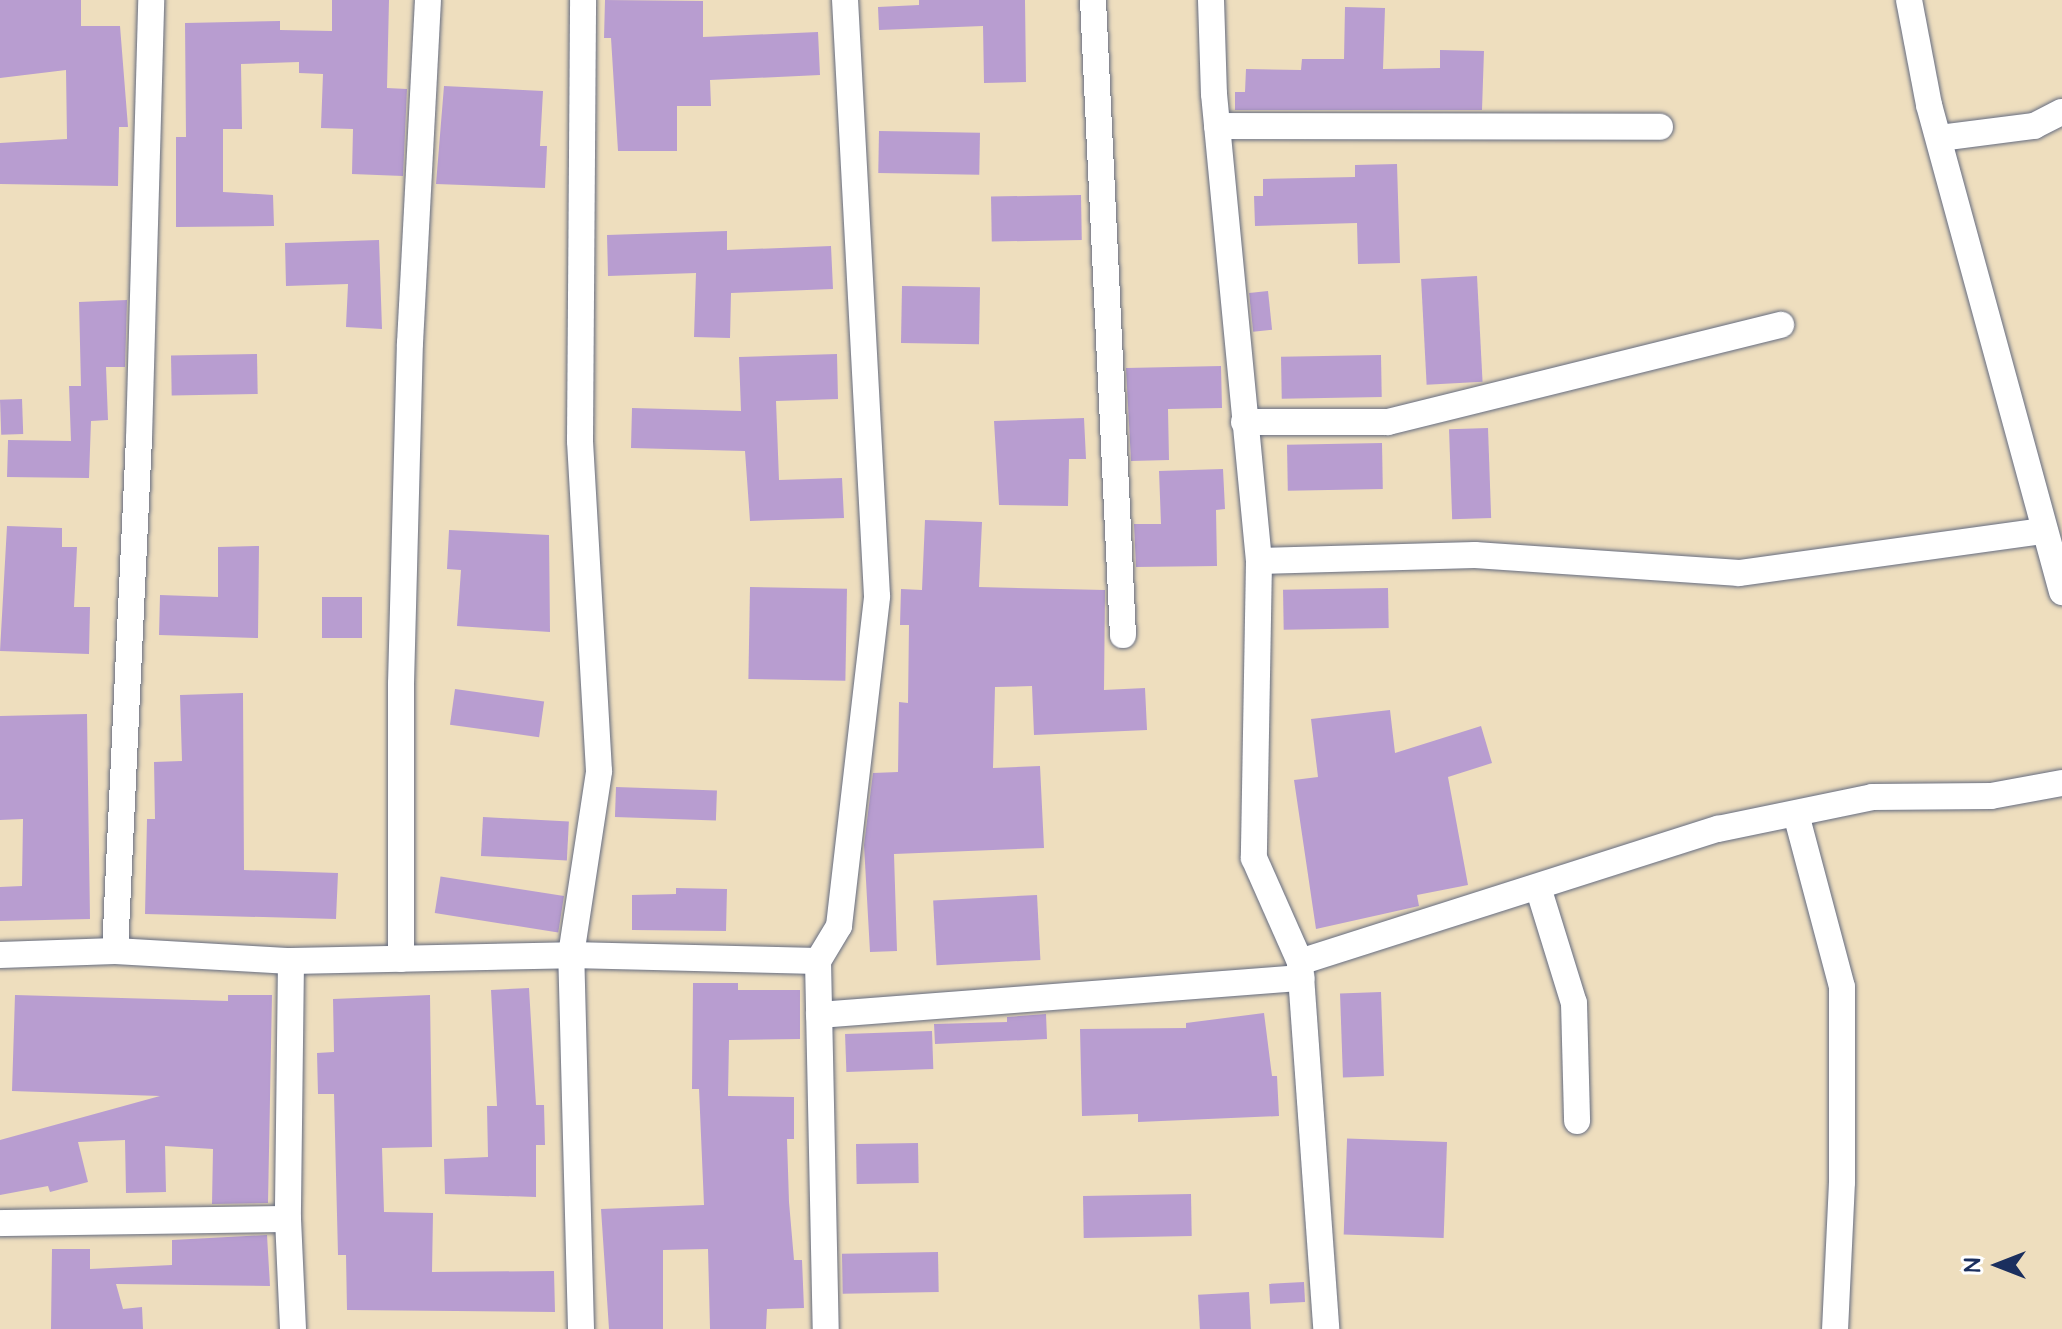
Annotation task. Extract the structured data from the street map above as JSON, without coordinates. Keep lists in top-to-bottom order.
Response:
{
  "north": "left"
}
